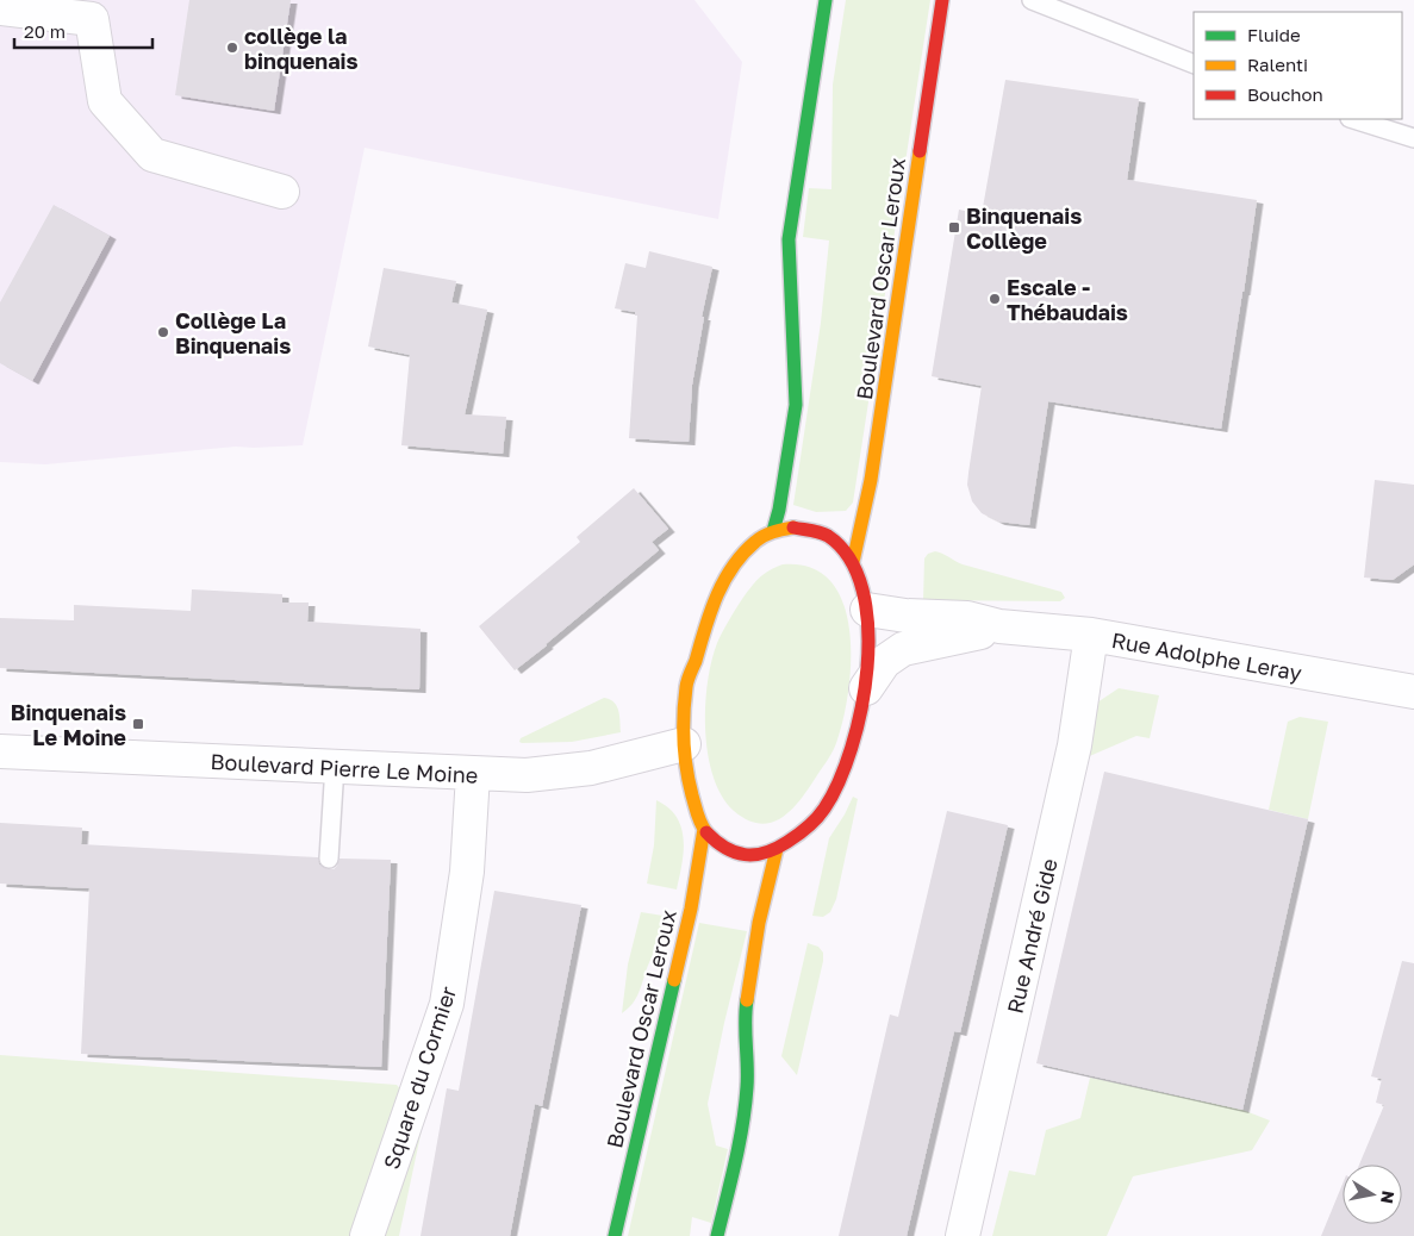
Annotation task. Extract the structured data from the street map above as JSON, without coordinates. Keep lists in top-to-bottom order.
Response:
{
  "streets": {
    "main road": ["Boulevard Oscar Leroux"],
    "street": [
      "Rue Adolphe Leray",
      "Boulevard Pierre Le Moine",
      "Rue André Gide",
      "Square du Cormier"
    ]
  },
  "crossings": [
    ["Rue Adolphe Leray", "Rue André Gide"],
    ["Boulevard Pierre Le Moine", "Square du Cormier"]
  ],
  "places": {
    "other": ["collège la binquenais", "Escale - Thébaudais", "Collège La Binquenais"],
    "transit": ["Binquenais Collège", "Binquenais Le Moine"]
  },
  "legend": ["Fluide", "Ralenti", "Bouchon"],
  "scale_bar": "20 m",
  "north": "right"
}
